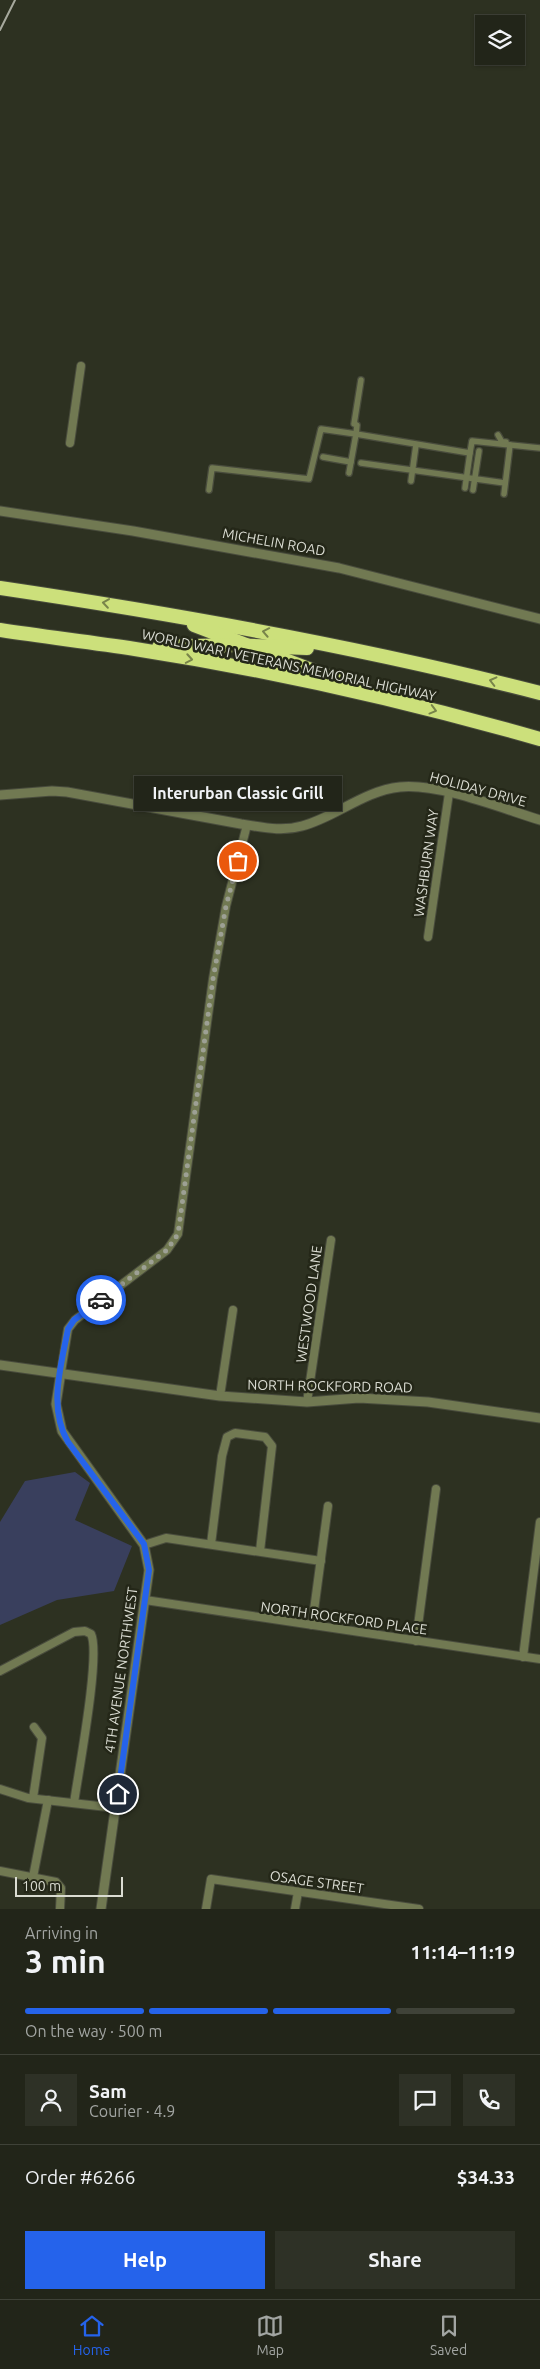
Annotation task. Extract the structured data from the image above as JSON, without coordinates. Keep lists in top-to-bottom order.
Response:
{
  "streets": {
    "highway": ["WORLD WAR I VETERANS MEMORIAL HIGHWAY"],
    "street": [
      "MICHELIN ROAD",
      "HOLIDAY DRIVE",
      "WASHBURN WAY",
      "WESTWOOD LANE",
      "NORTH ROCKFORD ROAD",
      "NORTH ROCKFORD PLACE",
      "4TH AVENUE NORTHWEST",
      "OSAGE STREET"
    ]
  },
  "crossings": [
    ["HOLIDAY DRIVE", "WASHBURN WAY"],
    ["WESTWOOD LANE", "NORTH ROCKFORD ROAD"],
    ["NORTH ROCKFORD ROAD", "4TH AVENUE NORTHWEST"],
    ["NORTH ROCKFORD PLACE", "4TH AVENUE NORTHWEST"]
  ],
  "places": ["Interurban Classic Grill"],
  "scale_bar": "100 m",
  "page": {
    "bubble": "Interurban Classic Grill",
    "scale": "100 m",
    "heading": ["3 min", "Arriving in", "11:14–11:19"],
    "panel": [
      "Sam",
      "Courier · 4.9",
      "Order #6266",
      "$34.33"
    ],
    "bar": "On the way · 500 m",
    "buttons": ["Help", "Share"],
    "tabs": ["Home", "Map", "Saved"]
  }
}
